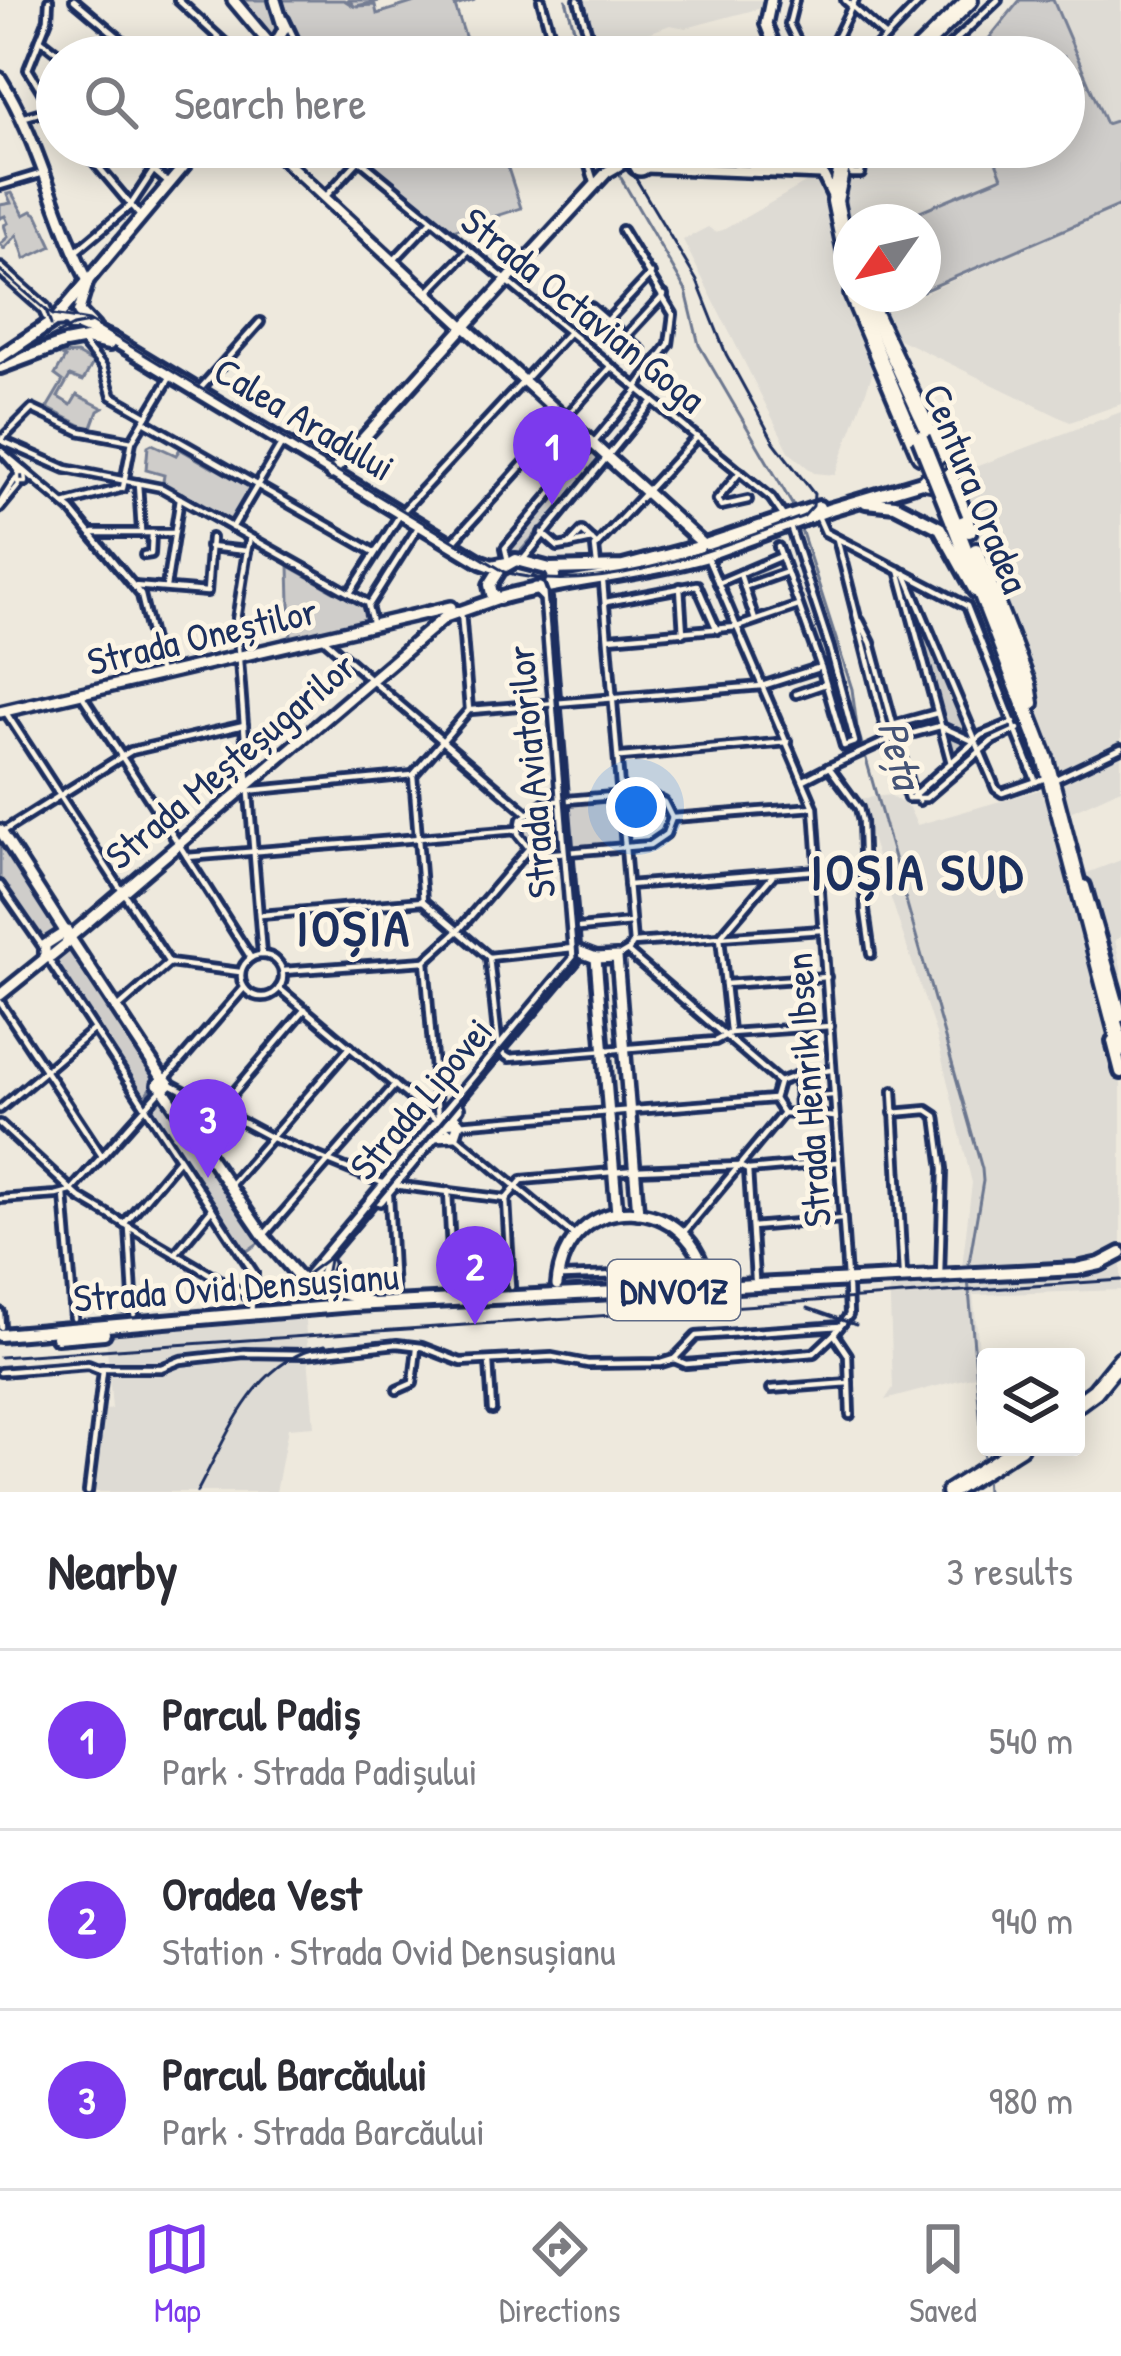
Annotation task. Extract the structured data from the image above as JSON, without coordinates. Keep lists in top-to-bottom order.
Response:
{
  "streets": {
    "highway": ["Calea Aradului", "Centura Oradea"],
    "main road": ["Strada Ovid Densușianu", "DNVO1Z"],
    "street": [
      "Strada Octavian Goga",
      "Strada Oneștilor",
      "Strada Meșteșugarilor",
      "Strada Aviatorilor",
      "Strada Henrik Ibsen",
      "Strada Lipovei"
    ]
  },
  "crossings": [
    ["Strada Octavian Goga", "Calea Aradului"],
    ["Calea Aradului", "Strada Oneștilor"],
    ["Calea Aradului", "Strada Aviatorilor"],
    ["Calea Aradului", "Strada Henrik Ibsen"],
    ["Strada Oneștilor", "Strada Meșteșugarilor"],
    ["Strada Aviatorilor", "Strada Lipovei"],
    ["Strada Henrik Ibsen", "Strada Ovid Densușianu"]
  ],
  "districts": ["IOȘIA SUD", "IOȘIA"],
  "water": ["Peța"],
  "north": "bottom left",
  "page": {
    "search": "Search here",
    "pins": ["1", "3", "2"],
    "heading": ["Nearby", "3 results"],
    "list": [
      {
        "mark": "1",
        "name": "Parcul Padiș",
        "note": "Park · Strada Padișului",
        "value": "540 m"
      },
      {
        "mark": "2",
        "name": "Oradea Vest",
        "note": "Station · Strada Ovid Densușianu",
        "value": "940 m"
      },
      {
        "mark": "3",
        "name": "Parcul Barcăului",
        "note": "Park · Strada Barcăului",
        "value": "980 m"
      }
    ],
    "nav": ["Map", "Directions", "Saved"]
  }
}
